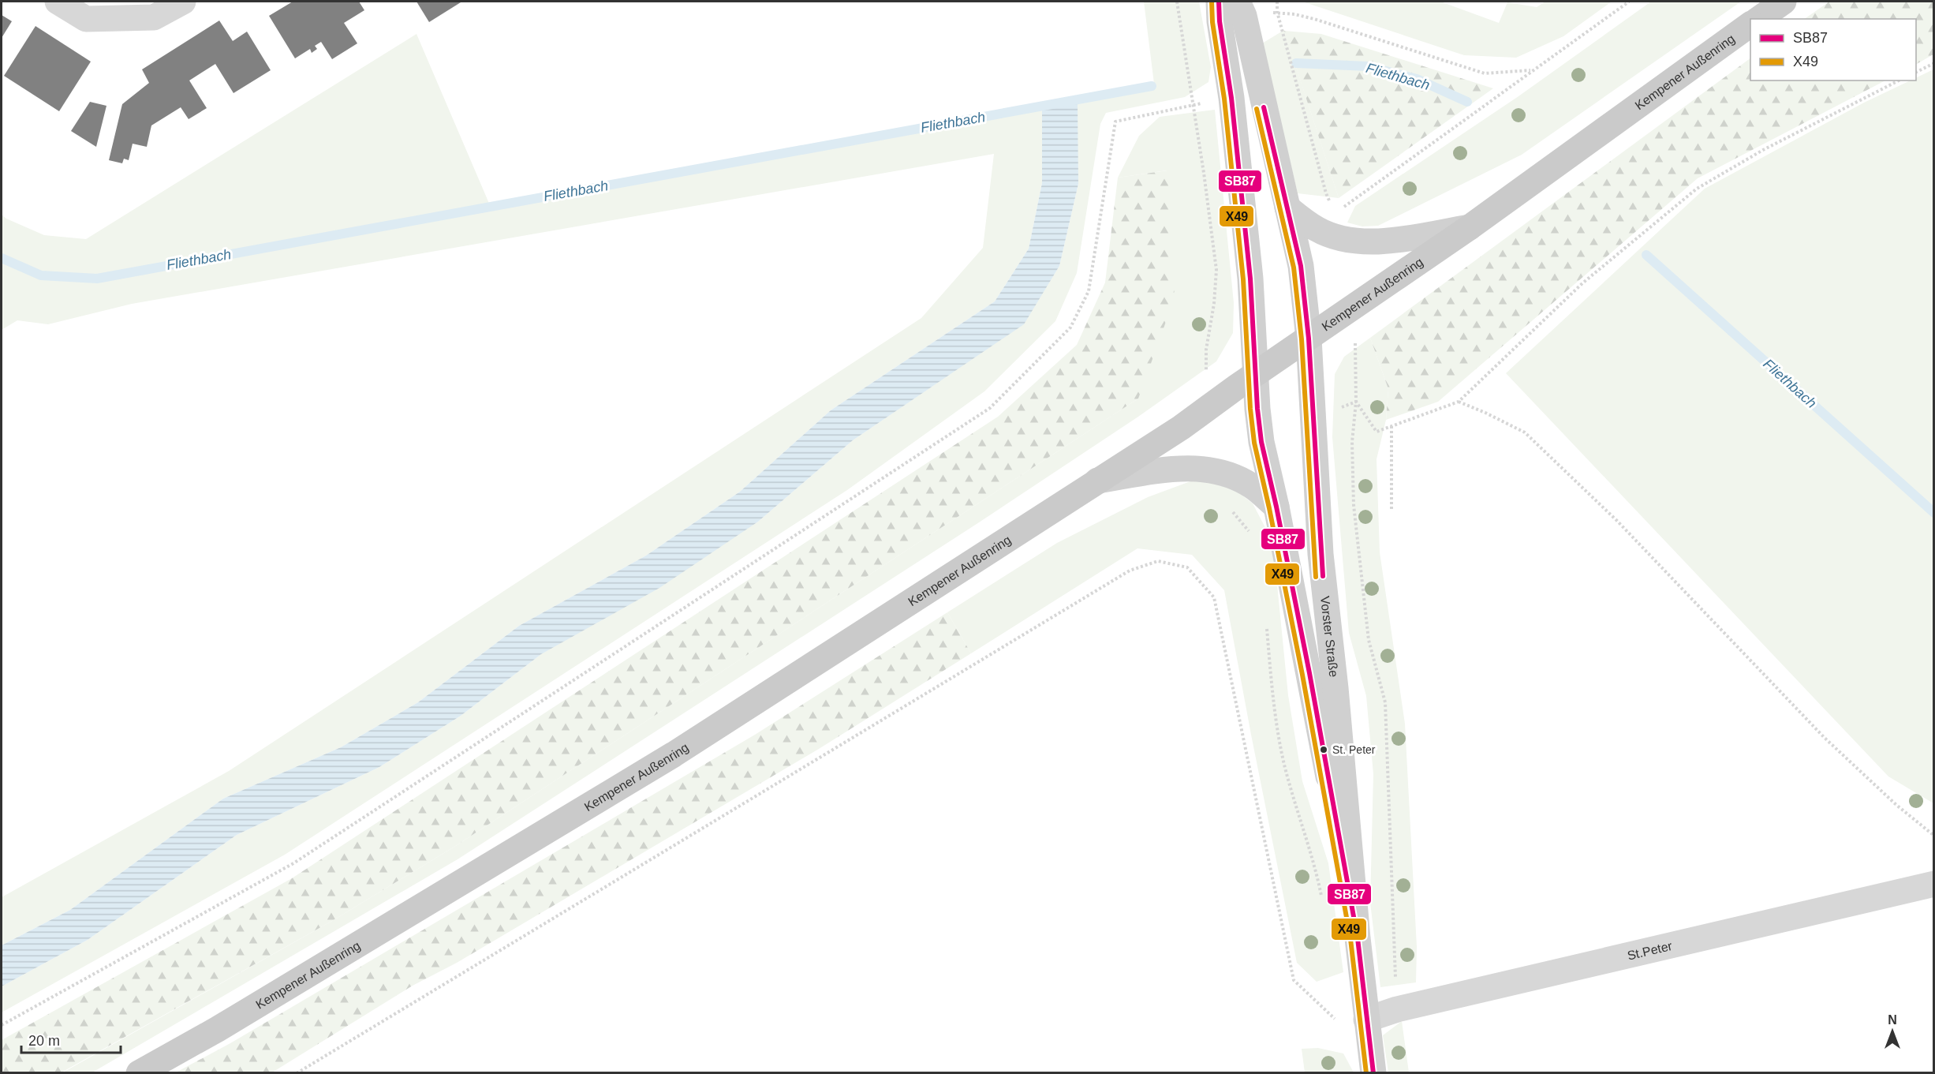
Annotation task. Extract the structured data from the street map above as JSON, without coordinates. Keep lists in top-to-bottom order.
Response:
{
  "streets": {
    "main road": ["Kempener Außenring", "Vorster Straße"],
    "street": ["St.Peter"]
  },
  "crossings": [
    ["Kempener Außenring", "Vorster Straße"],
    ["Vorster Straße", "St.Peter"]
  ],
  "water": ["Fliethbach"],
  "places": ["St. Peter"],
  "lines": ["transit line SB87", "transit line X49"],
  "legend": ["SB87", "X49"],
  "scale_bar": "20 m",
  "north": "top"
}
